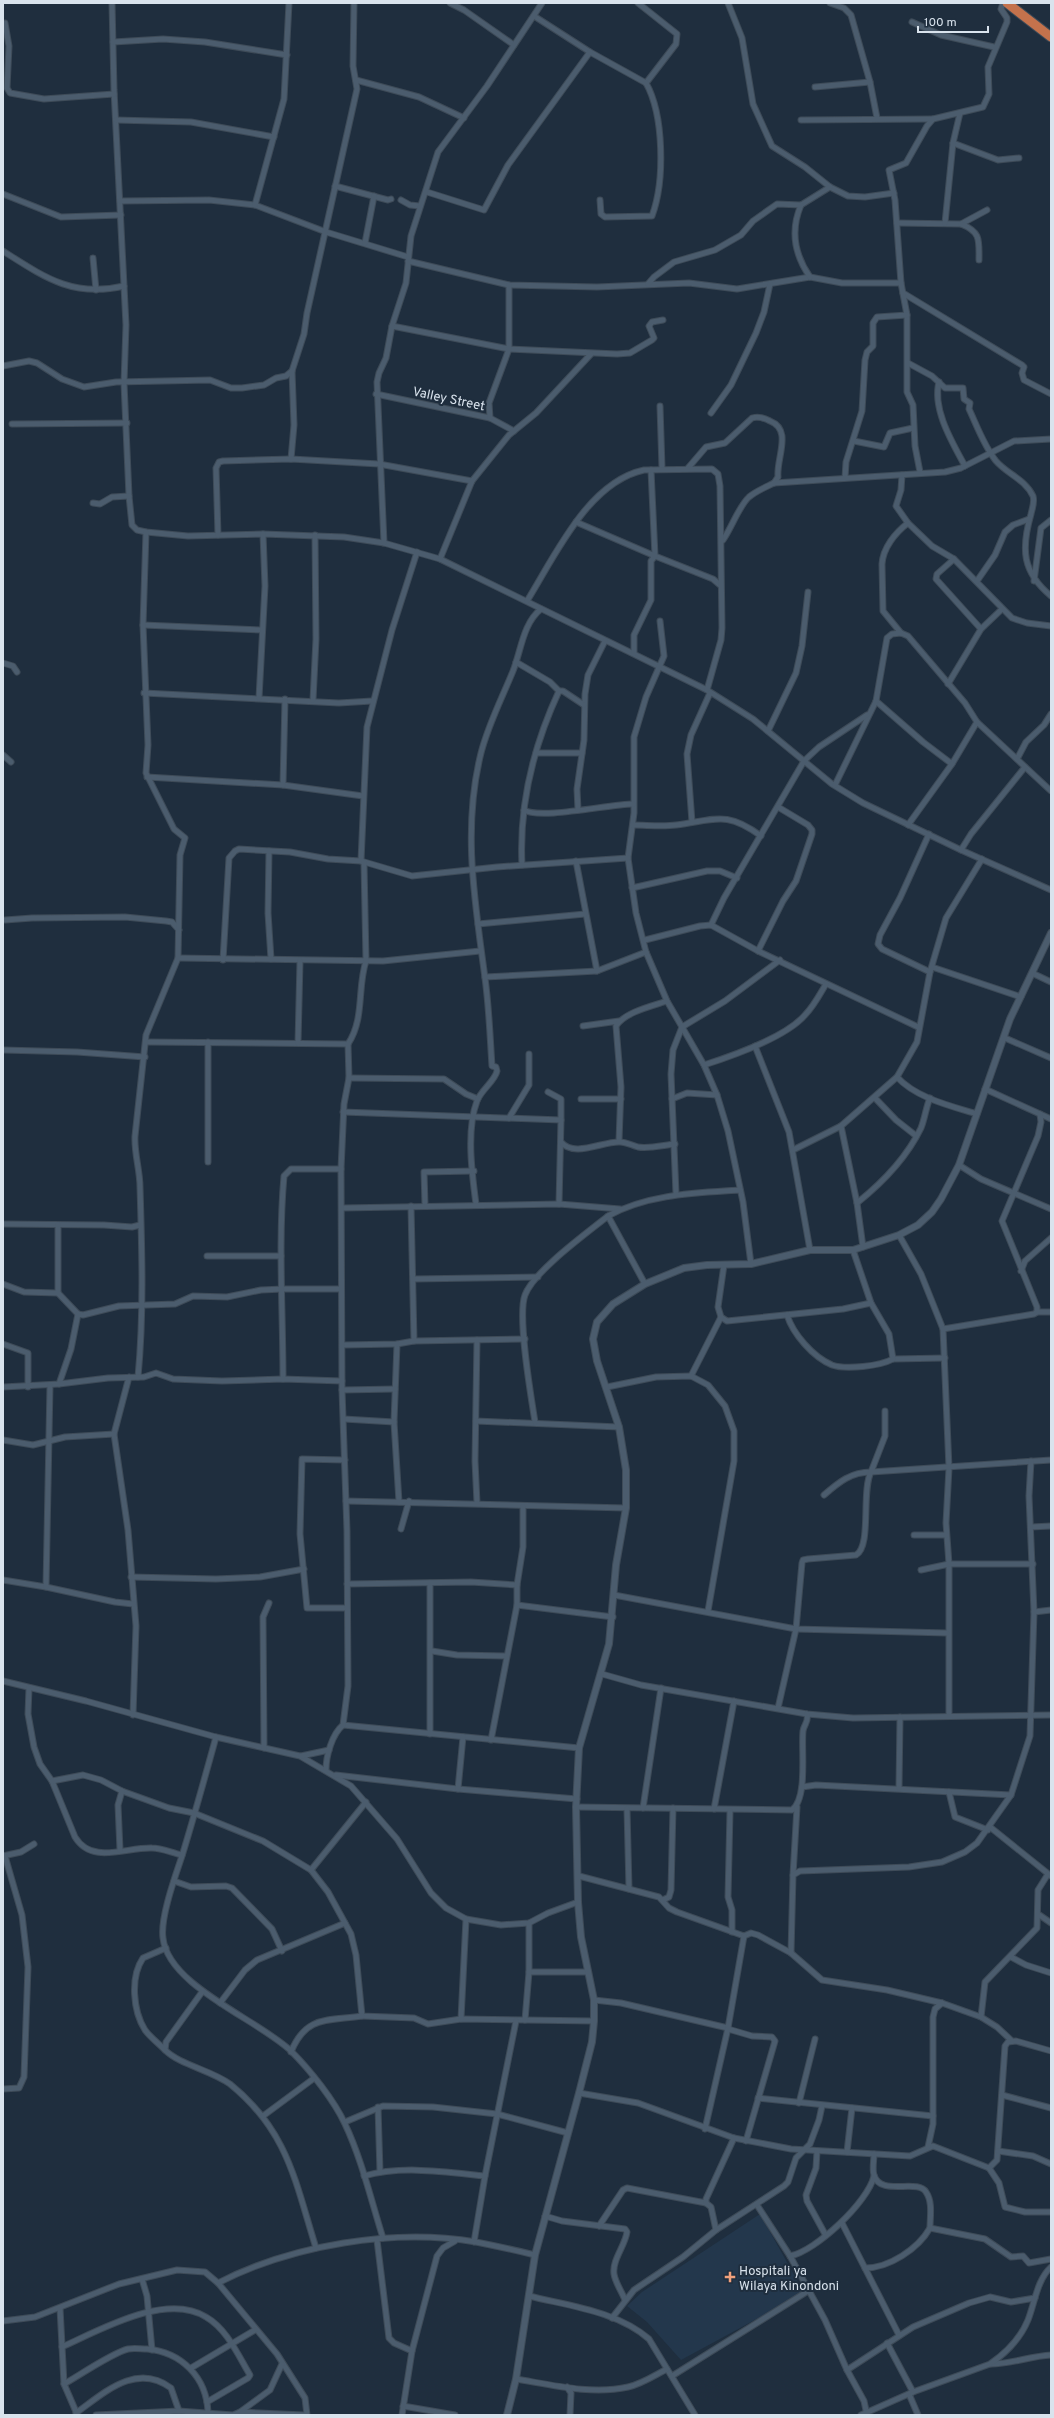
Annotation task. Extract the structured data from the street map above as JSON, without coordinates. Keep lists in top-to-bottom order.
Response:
{
  "streets": {
    "street": ["Valley Street"]
  },
  "places": {
    "health": ["Hospitali ya Wilaya Kinondoni"]
  },
  "scale_bar": "100 m"
}
